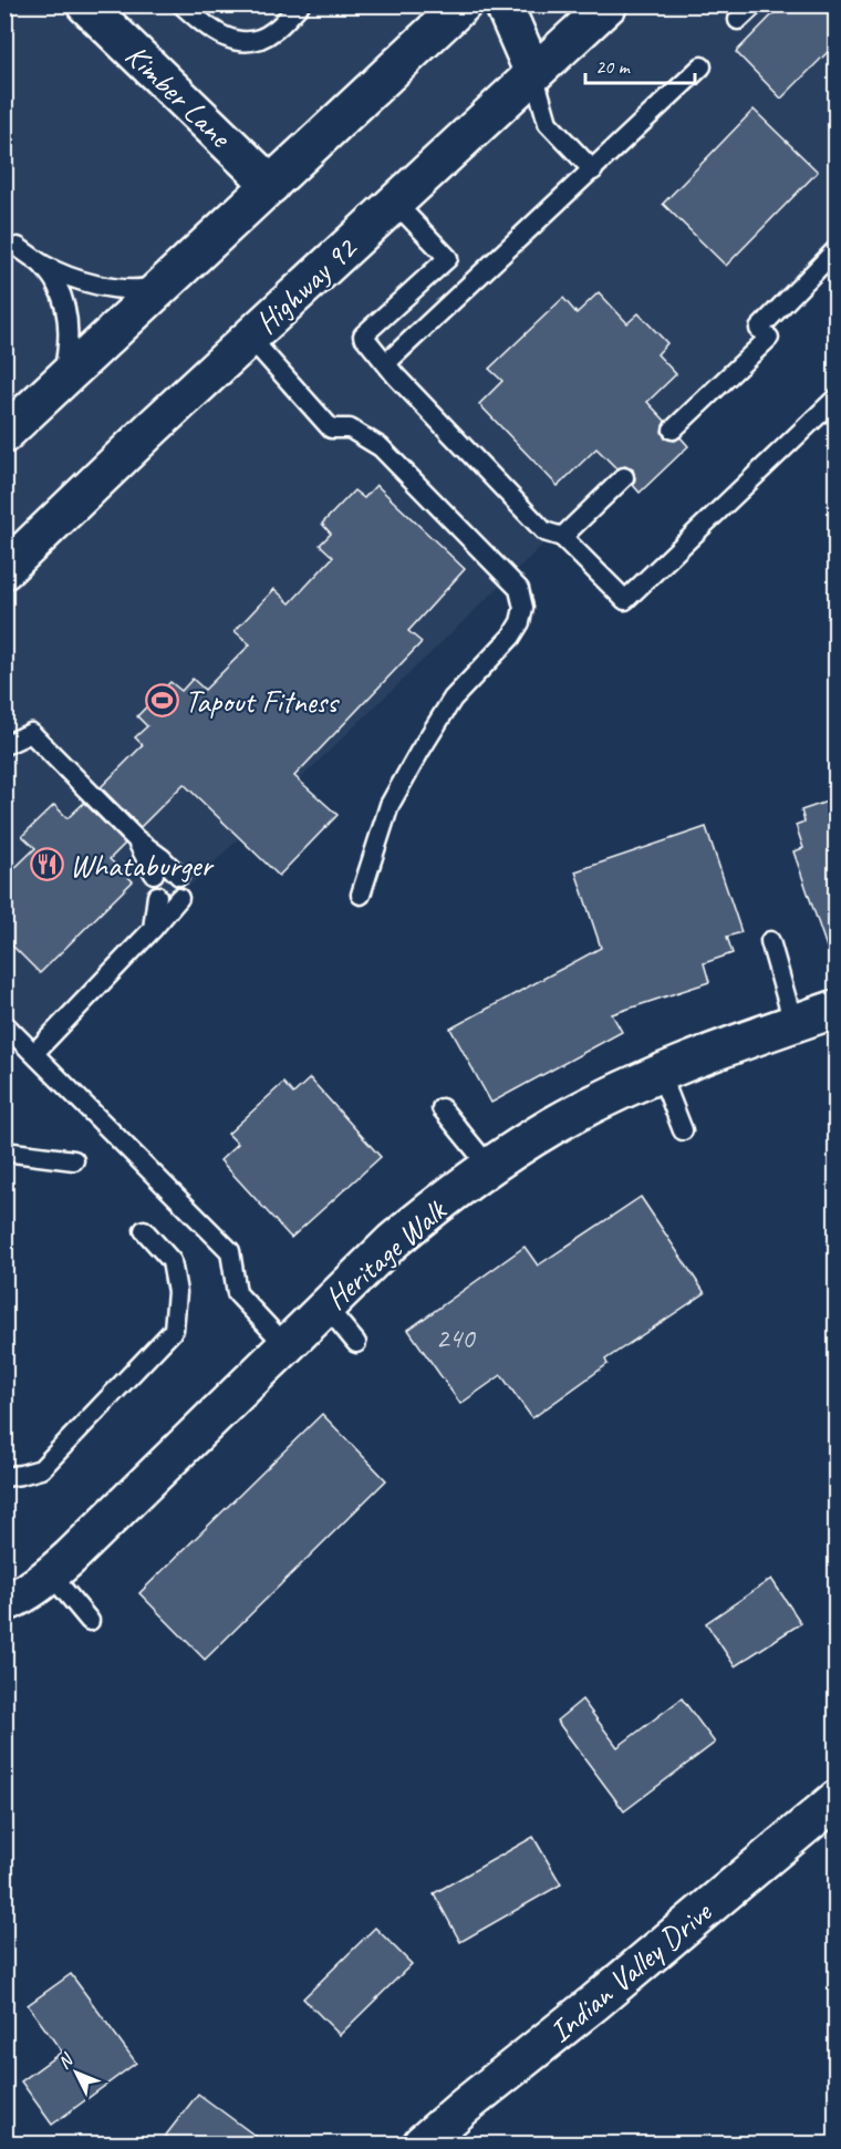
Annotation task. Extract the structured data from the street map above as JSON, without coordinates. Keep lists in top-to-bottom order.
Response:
{
  "streets": {
    "street": [
      "Kimber Lane",
      "Highway 92",
      "Heritage Walk",
      "Indian Valley Drive"
    ]
  },
  "places": {
    "sports": ["Tapout Fitness"],
    "restaurant": ["Whataburger"]
  },
  "house_numbers": ["240"],
  "scale_bar": "20 m",
  "north": "top left"
}
